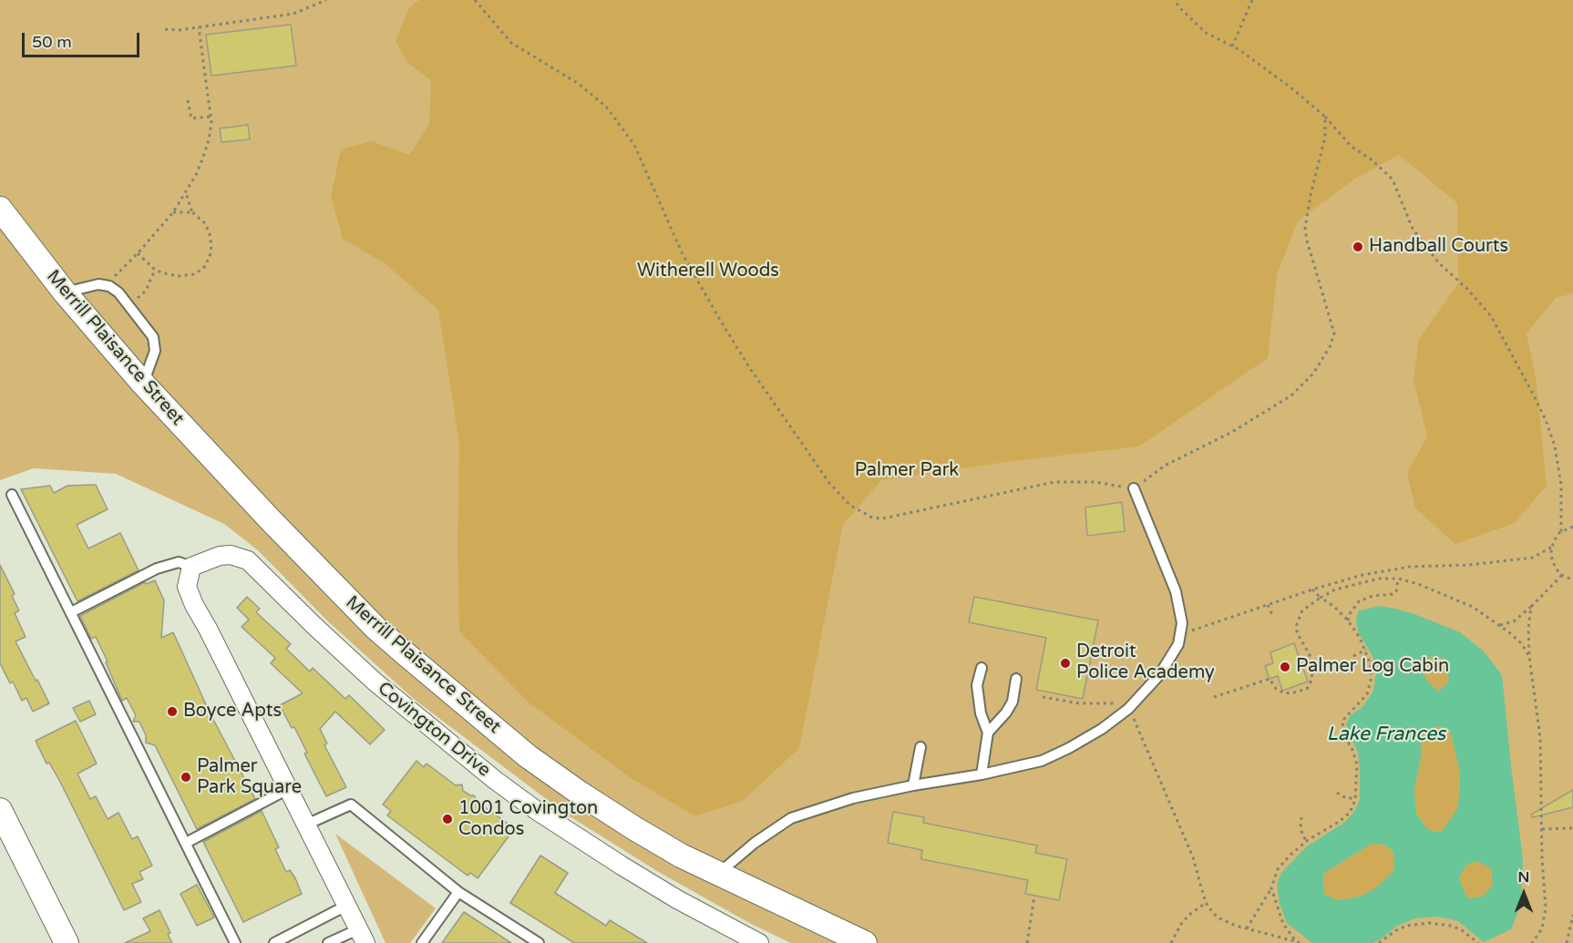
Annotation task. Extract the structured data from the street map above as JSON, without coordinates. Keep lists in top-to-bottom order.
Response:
{
  "streets": {
    "street": ["Merrill Plaisance Street", "Covington Drive"]
  },
  "water": ["Lake Frances"],
  "parks": ["Witherell Woods", "Palmer Park"],
  "places": [
    "Handball Courts",
    "Detroit Police Academy",
    "Palmer Log Cabin",
    "Boyce Apts",
    "Palmer Park Square",
    "1001 Covington Condos"
  ],
  "scale_bar": "50 m",
  "north": "top"
}
